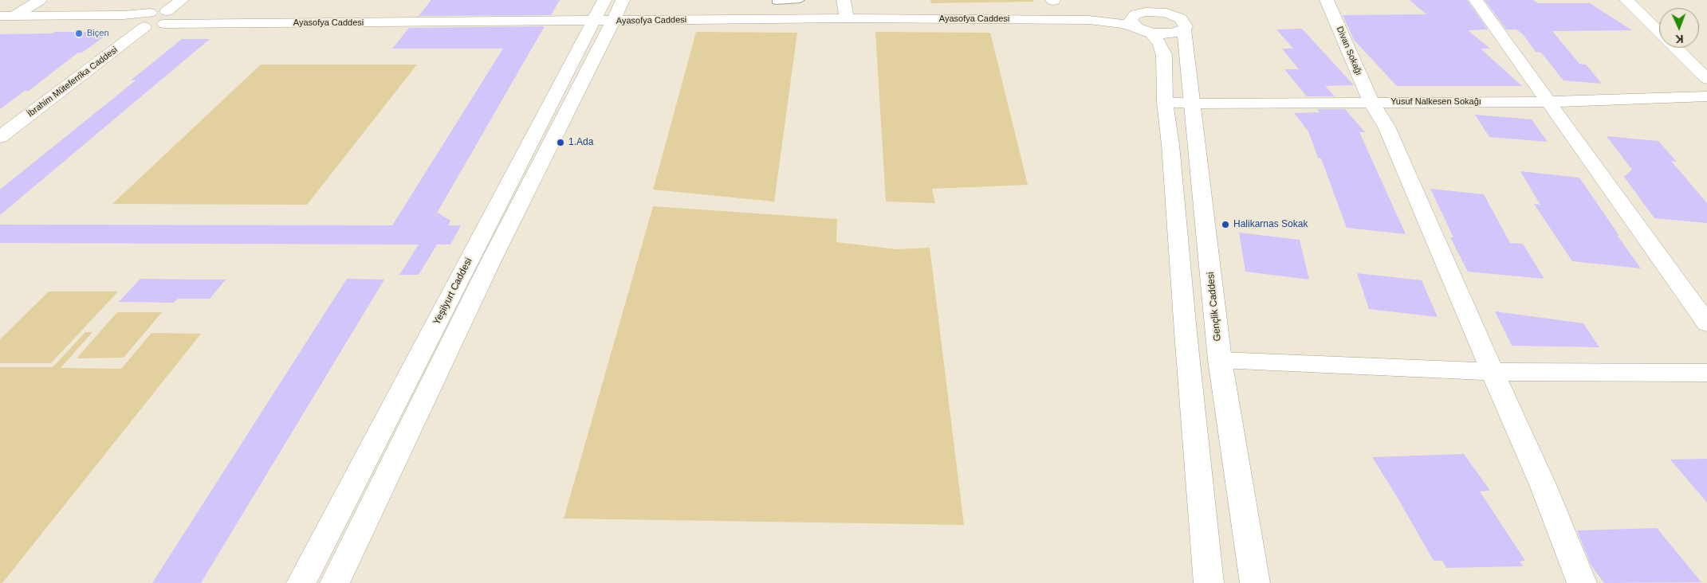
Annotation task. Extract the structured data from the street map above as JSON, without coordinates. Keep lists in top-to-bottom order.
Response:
{
  "streets": {
    "street": [
      "Ayasofya Caddesi",
      "Divan Sokağı",
      "İbrahim Müteferrika Caddesi",
      "Yusuf Nalkesen Sokağı",
      "Yeşilyurt Caddesi",
      "Gençlik Caddesi"
    ]
  },
  "crossings": [
    ["Ayasofya Caddesi", "İbrahim Müteferrika Caddesi"],
    ["Ayasofya Caddesi", "Yeşilyurt Caddesi"],
    ["Ayasofya Caddesi", "Gençlik Caddesi"],
    ["Divan Sokağı", "Yusuf Nalkesen Sokağı"],
    ["Yusuf Nalkesen Sokağı", "Gençlik Caddesi"]
  ],
  "places": ["Biçen", "1.Ada", "Halikarnas Sokak"],
  "north": "bottom"
}
